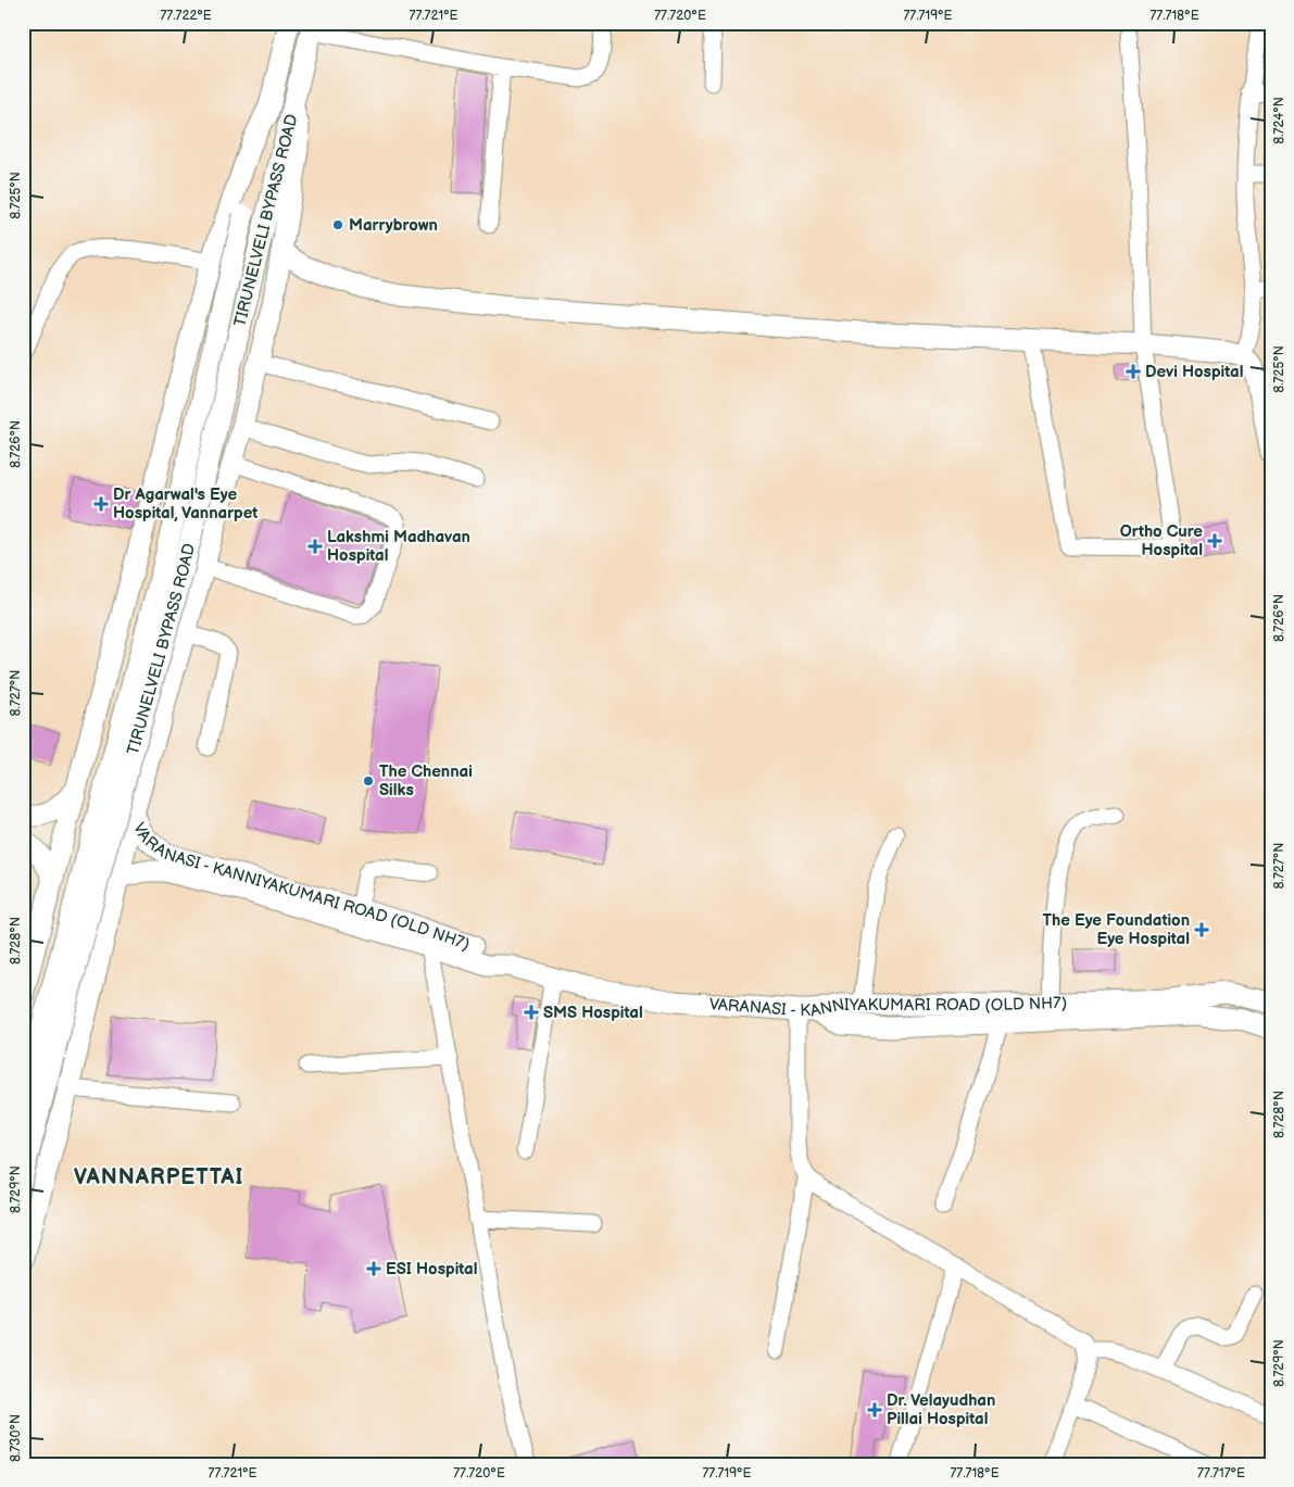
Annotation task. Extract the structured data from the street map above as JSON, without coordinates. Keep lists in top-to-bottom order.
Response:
{
  "streets": {
    "main road": ["TIRUNELVELI BYPASS ROAD", "VARANASI - KANNIYAKUMARI ROAD (OLD NH7)"]
  },
  "districts": ["VANNARPETTAI"],
  "places": {
    "other": ["Marrybrown", "The Chennai Silks"],
    "health": [
      "Devi Hospital",
      "Dr Agarwal's Eye Hospital, Vannarpet",
      "Ortho Cure Hospital",
      "Lakshmi Madhavan Hospital",
      "The Eye Foundation Eye Hospital",
      "SMS Hospital",
      "ESI Hospital",
      "Dr. Velayudhan Pillai Hospital"
    ]
  },
  "coordinates": [
    "77.722°E",
    "77.721°E",
    "77.720°E",
    "77.719°E",
    "77.718°E",
    "8.724°N",
    "8.725°N",
    "8.726°N",
    "8.727°N",
    "8.728°N",
    "8.729°N",
    "8.730°N",
    "77.717°E"
  ]
}
